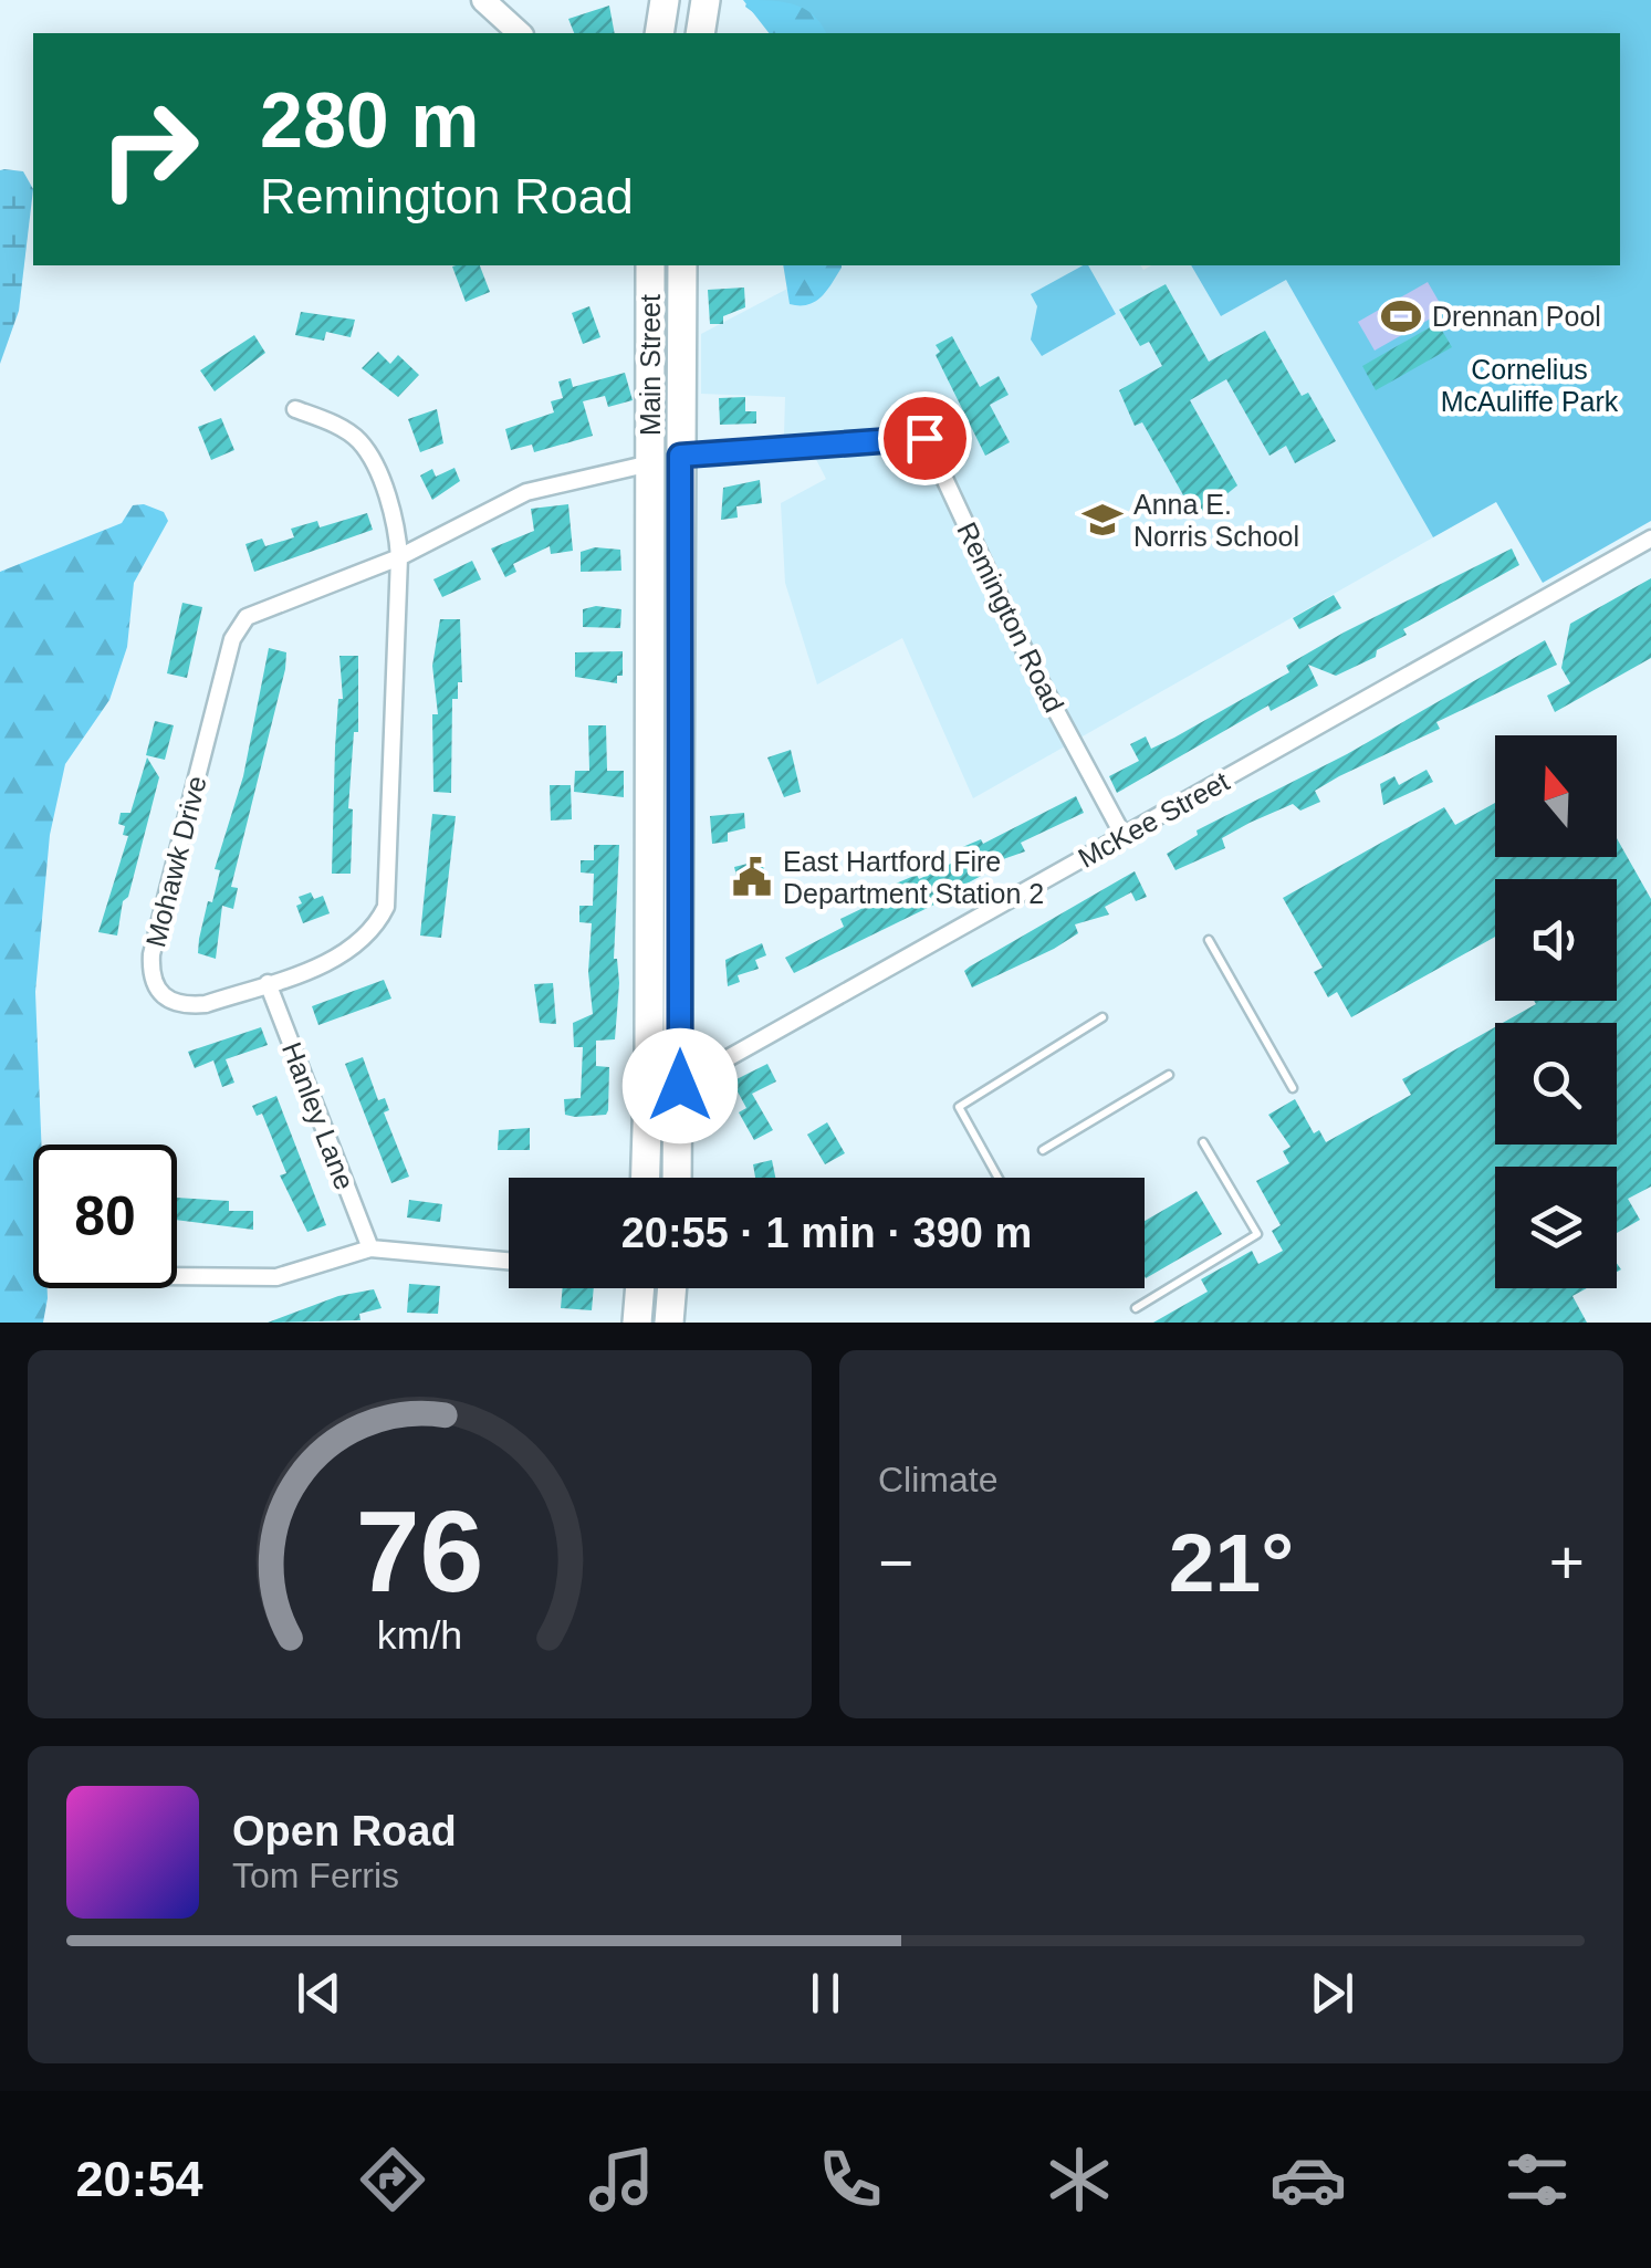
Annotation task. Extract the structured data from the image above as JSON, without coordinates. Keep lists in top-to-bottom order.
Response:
{
  "streets": {
    "highway": ["Main Street"],
    "street": [
      "Remington Road",
      "McKee Street",
      "Mohawk Drive",
      "Hanley Lane"
    ]
  },
  "crossings": [
    ["Main Street", "Remington Road"],
    ["Main Street", "McKee Street"],
    ["Main Street", "Mohawk Drive"],
    ["Remington Road", "McKee Street"],
    ["Mohawk Drive", "Hanley Lane"]
  ],
  "parks": ["Cornelius McAuliffe Park"],
  "places": {
    "sports": ["Drennan Pool"],
    "school or university": ["Anna E. Norris School"],
    "public building": ["East Hartford Fire Department Station 2"]
  },
  "north": "top",
  "page": {
    "turn": ["280 m", "Remington Road"],
    "limit": "80",
    "trip": "20:55 · 1 min · 390 m",
    "tile": "Climate",
    "heat": ["−", "21°", "+"],
    "song": ["Open Road", "Tom Ferris"],
    "tabs": "20:54",
    "gauge": ["76", "km/h"]
  }
}
